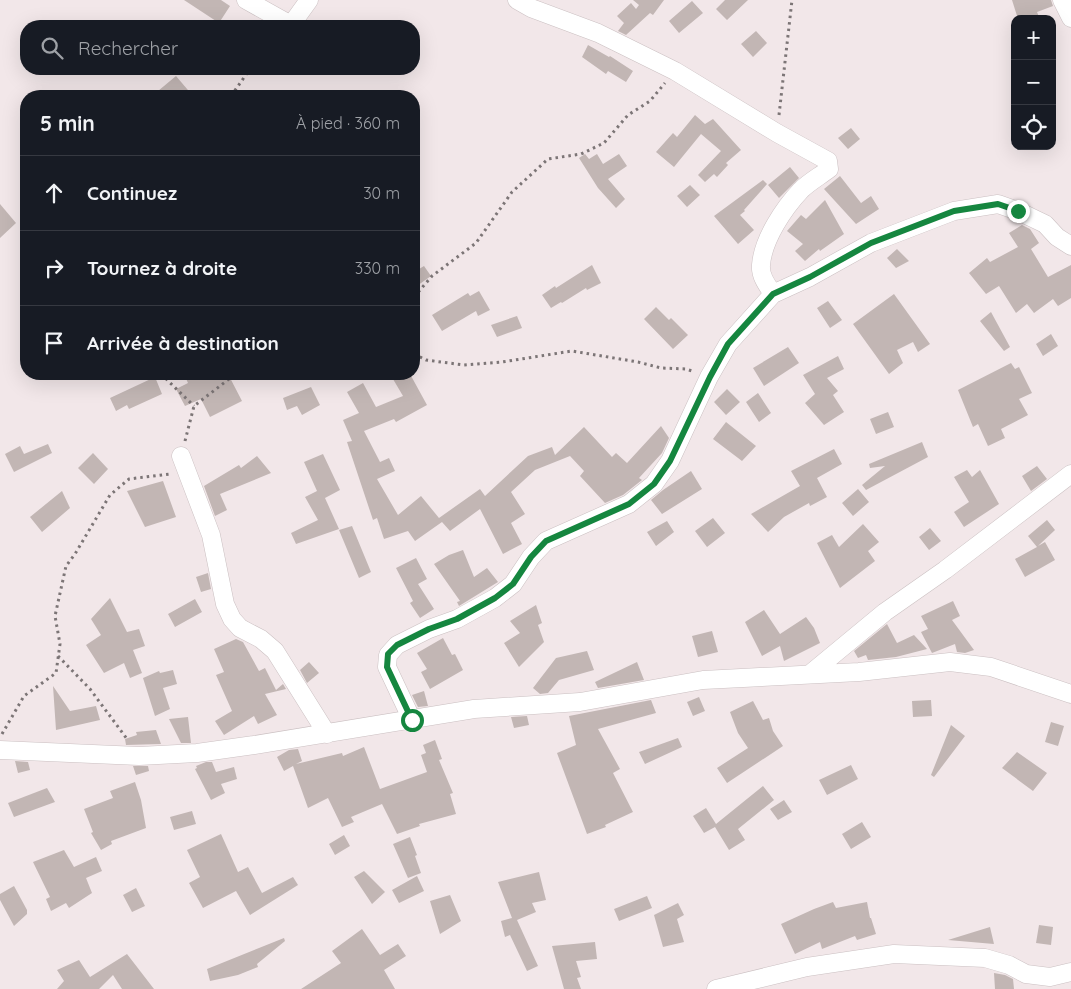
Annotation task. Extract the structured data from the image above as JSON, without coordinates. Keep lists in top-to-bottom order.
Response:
{
  "page": {
    "map_buttons": ["+", "−"],
    "search": "Rechercher",
    "heading": ["5 min", "À pied · 360 m"],
    "list": [
      ["Continuez", "30 m"],
      ["Tournez à droite", "330 m"],
      "Arrivée à destination"
    ]
  }
}
